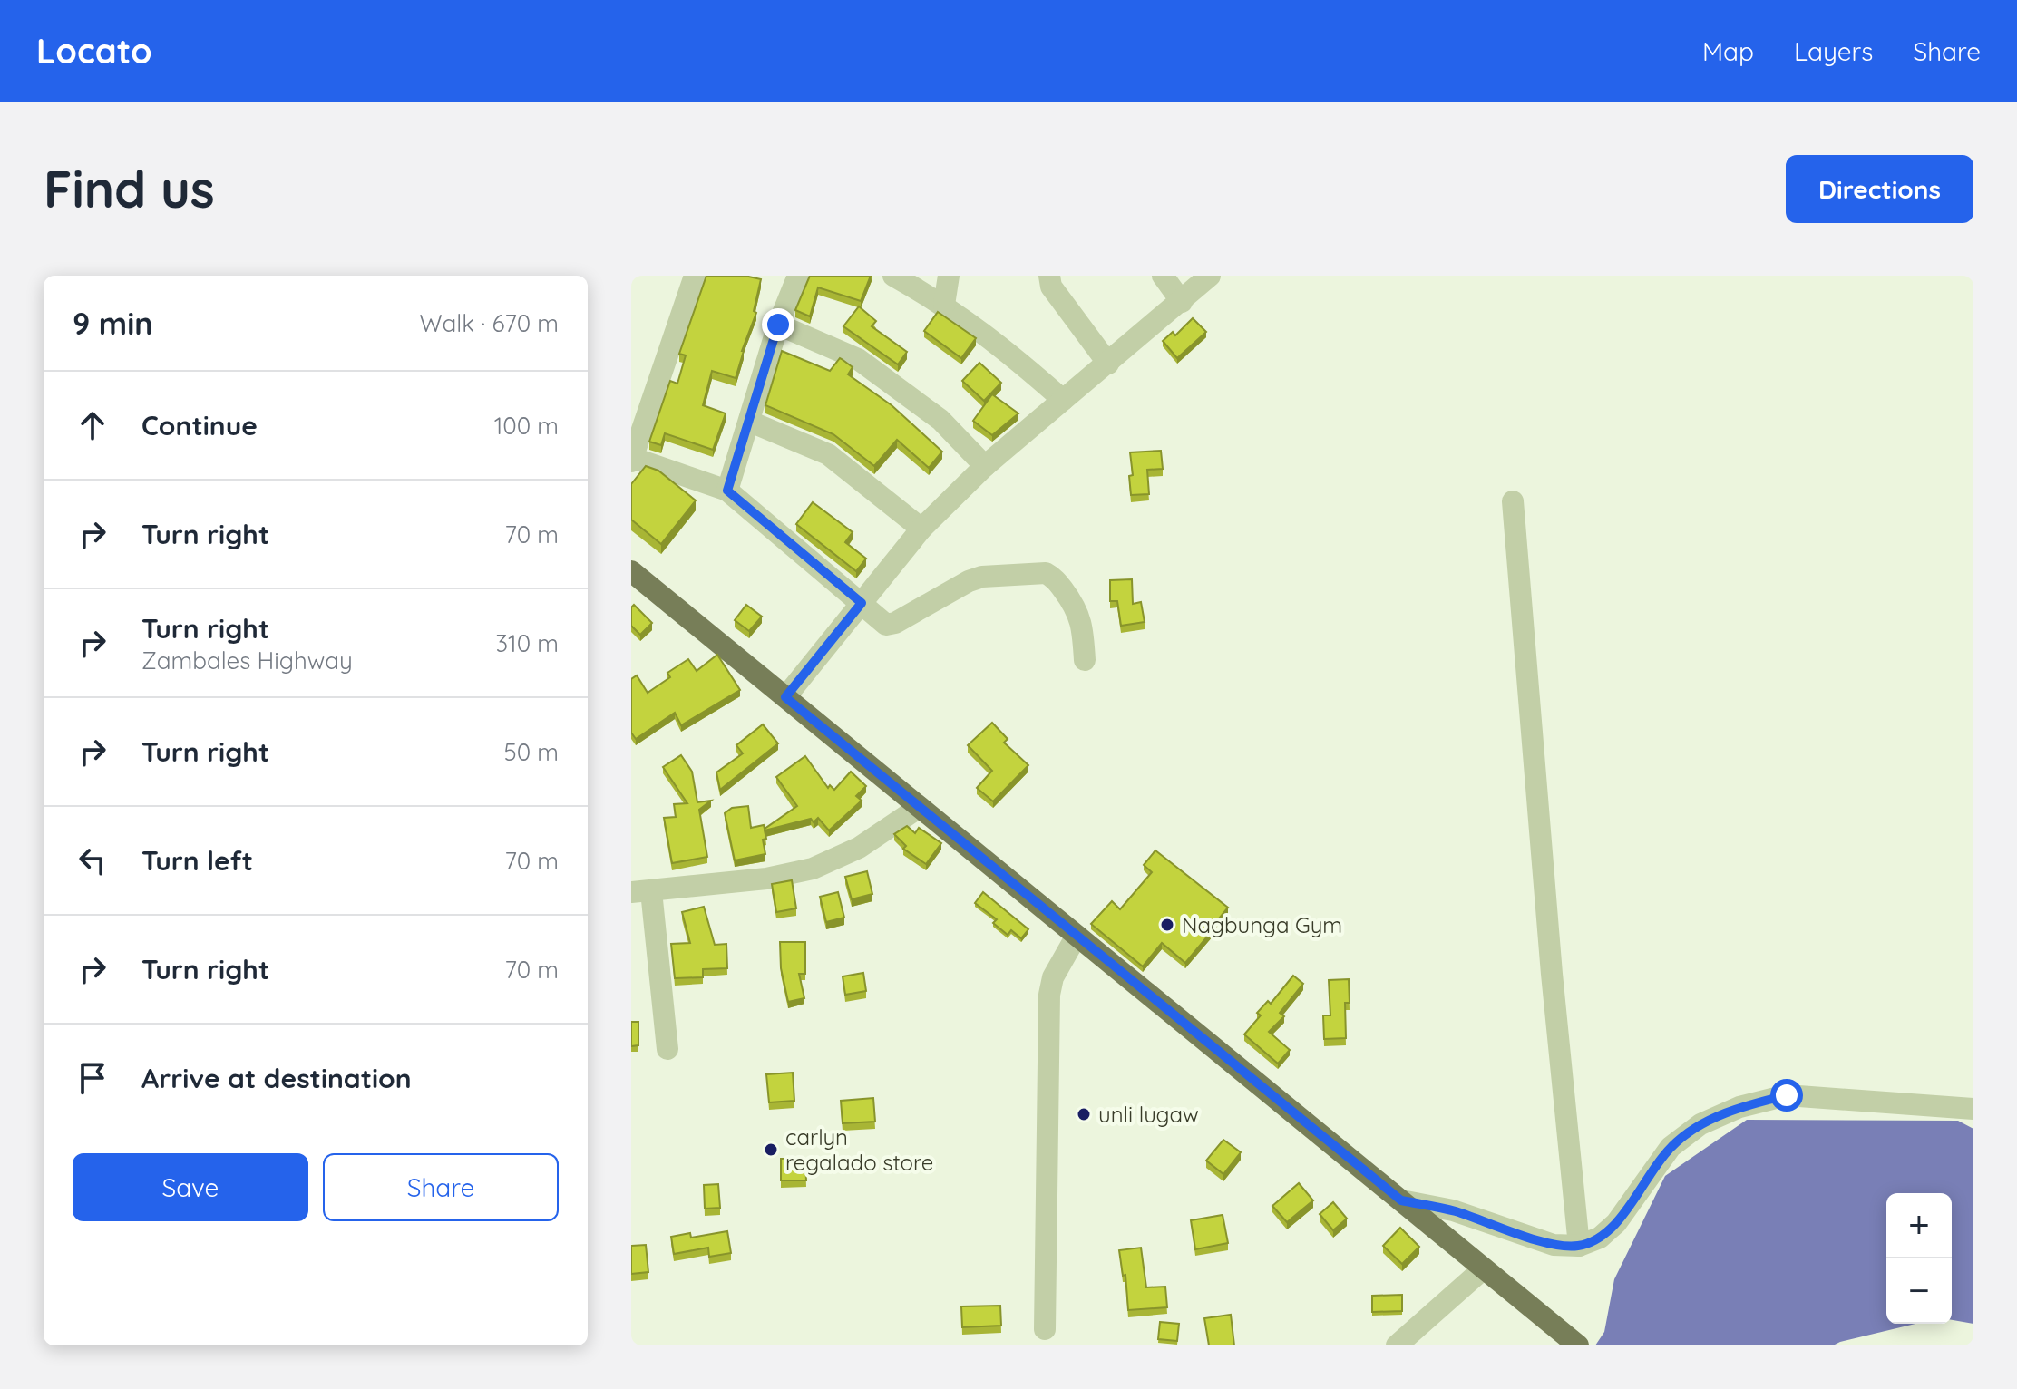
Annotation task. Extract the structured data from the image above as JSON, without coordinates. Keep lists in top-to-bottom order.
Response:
{
  "places": ["Nagbunga Gym", "unli lugaw", "carlyn regalado store"],
  "page": {
    "header": "Locato",
    "nav": ["Map", "Layers", "Share"],
    "buttons": [
      "Directions",
      ["Save", "Share"]
    ],
    "title": "Find us",
    "heading": ["9 min", "Walk · 670 m"],
    "list": [
      ["Continue", "100 m"],
      ["Turn right", "70 m"],
      ["Turn right", "Zambales Highway", "310 m"],
      ["Turn right", "50 m"],
      ["Turn left", "70 m"],
      ["Turn right", "70 m"],
      "Arrive at destination"
    ],
    "map_buttons": ["+", "−"]
  }
}
